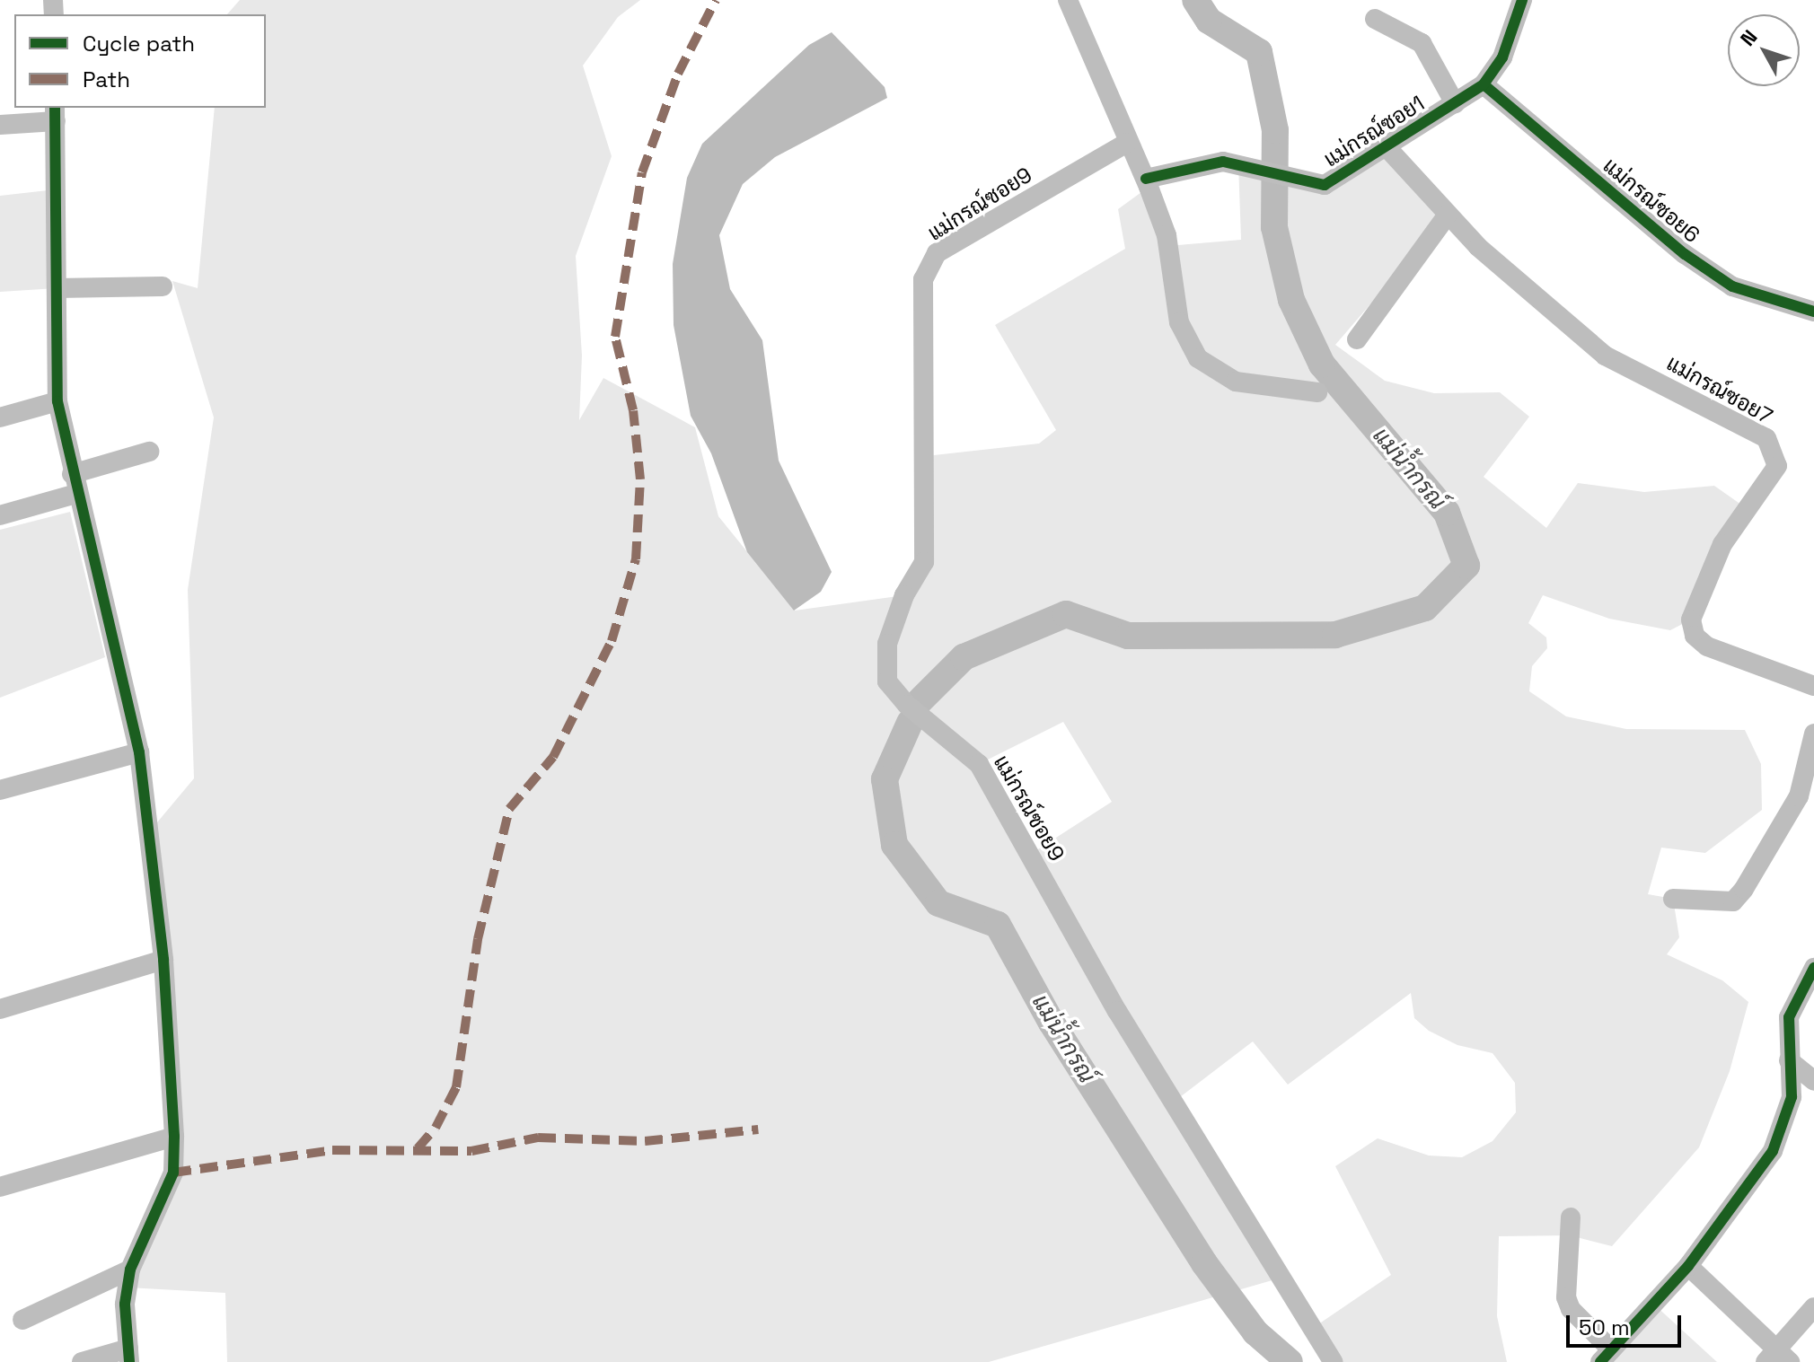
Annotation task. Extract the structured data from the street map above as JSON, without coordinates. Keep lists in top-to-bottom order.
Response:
{
  "streets": {
    "street": [
      "แม่กรณ์ซอย1",
      "แม่กรณ์ซอย6",
      "แม่กรณ์ซอย9",
      "แม่กรณ์ซอย7"
    ]
  },
  "crossings": [
    ["แม่กรณ์ซอย1", "แม่กรณ์ซอย6"],
    ["แม่กรณ์ซอย1", "แม่กรณ์ซอย7"]
  ],
  "water": ["แม่น้ำกรณ์"],
  "legend": ["Cycle path", "Path"],
  "scale_bar": "50 m",
  "north": "top left"
}
